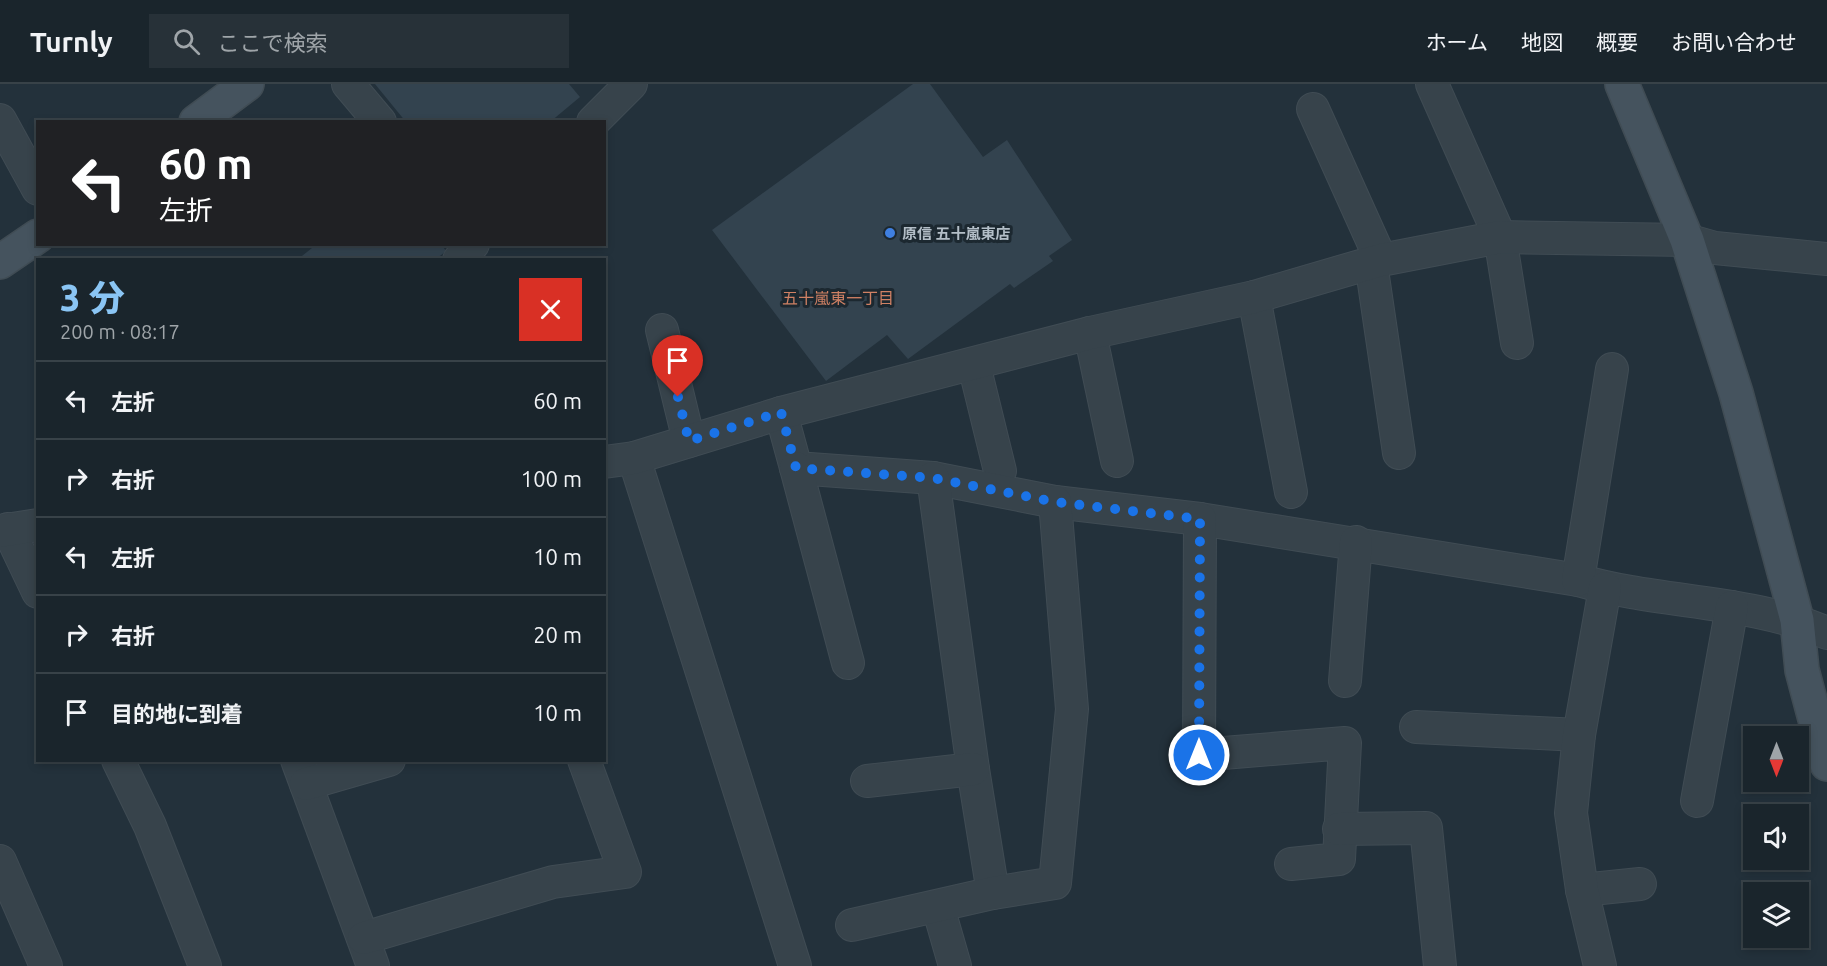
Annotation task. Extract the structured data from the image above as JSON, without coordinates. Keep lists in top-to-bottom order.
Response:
{
  "districts": ["五十嵐東一丁目"],
  "places": ["原信 五十嵐東店"],
  "north": "bottom",
  "page": {
    "header": "Turnly",
    "search": "ここで検索",
    "nav": [
      "ホーム",
      "地図",
      "概要",
      "お問い合わせ"
    ],
    "turn": ["60 m", "左折"],
    "heading": ["3 分", "200 m · 08:17"],
    "list": [
      {
        "name": "左折",
        "value": "60 m"
      },
      {
        "name": "右折",
        "value": "100 m"
      },
      {
        "name": "左折",
        "value": "10 m"
      },
      {
        "name": "右折",
        "value": "20 m"
      },
      {
        "name": "目的地に到着",
        "value": "10 m"
      }
    ]
  }
}
